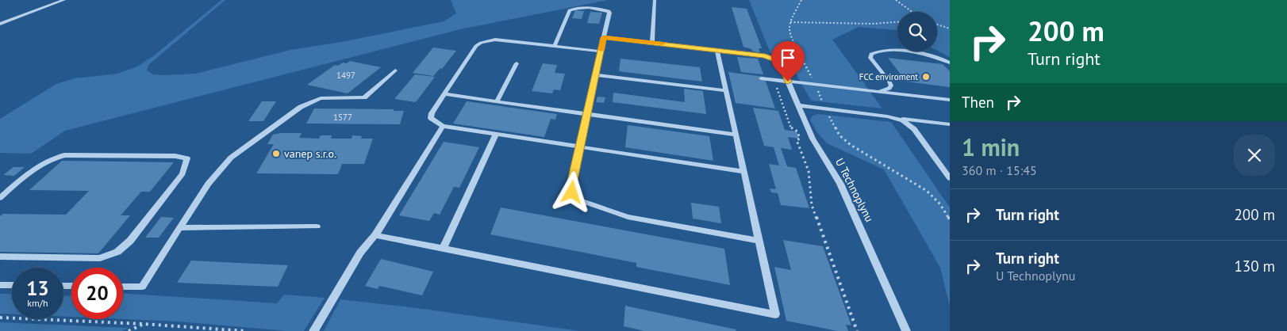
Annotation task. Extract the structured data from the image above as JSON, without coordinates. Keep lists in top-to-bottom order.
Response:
{
  "streets": {
    "street": ["U Technoplynu"]
  },
  "places": ["FCC enviroment", "vanep s.r.o."],
  "house_numbers": ["1497", "1577"],
  "page": {
    "turn": ["200 m", "Turn right"],
    "then": "Then",
    "heading": ["1 min", "360 m · 15:45"],
    "list": [
      {
        "name": "Turn right",
        "value": "200 m"
      },
      {
        "name": "Turn right",
        "note": "U Technoplynu",
        "value": "130 m"
      }
    ],
    "speed": "13 km/h",
    "limit": "20"
  }
}
